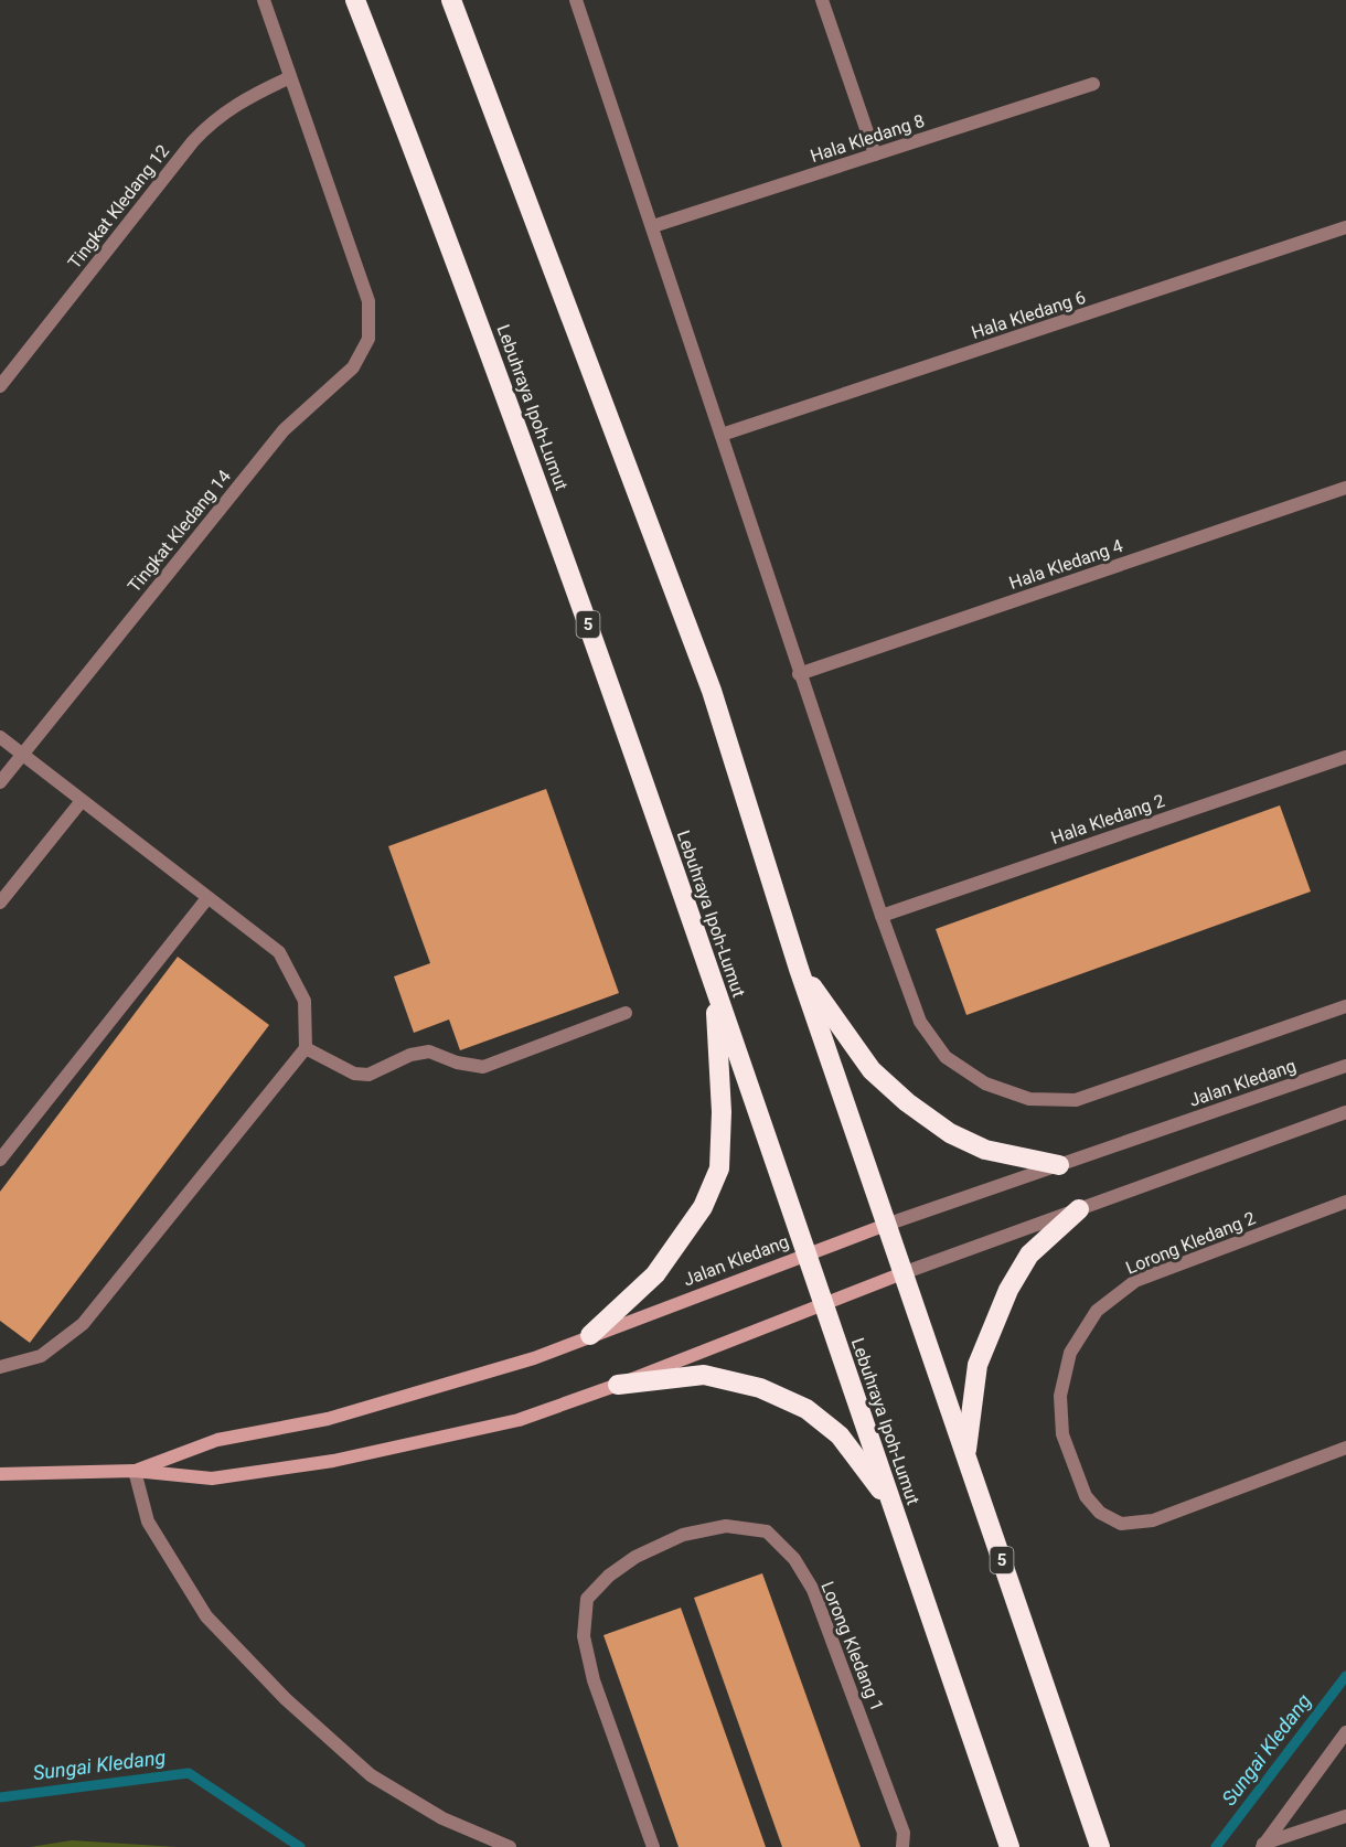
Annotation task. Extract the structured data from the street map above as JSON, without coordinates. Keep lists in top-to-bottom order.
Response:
{
  "streets": {
    "highway": ["Lebuhraya Ipoh-Lumut", "5"],
    "main road": ["Jalan Kledang"],
    "street": [
      "Hala Kledang 8",
      "Tingkat Kledang 12",
      "Hala Kledang 6",
      "Tingkat Kledang 14",
      "Hala Kledang 4",
      "Hala Kledang 2",
      "Lorong Kledang 2",
      "Lorong Kledang 1"
    ]
  },
  "crossings": [
    ["Tingkat Kledang 12", "Tingkat Kledang 14"],
    ["Lebuhraya Ipoh-Lumut", "Jalan Kledang"],
    ["5", "Jalan Kledang"]
  ],
  "water": ["Sungai Kledang"]
}
